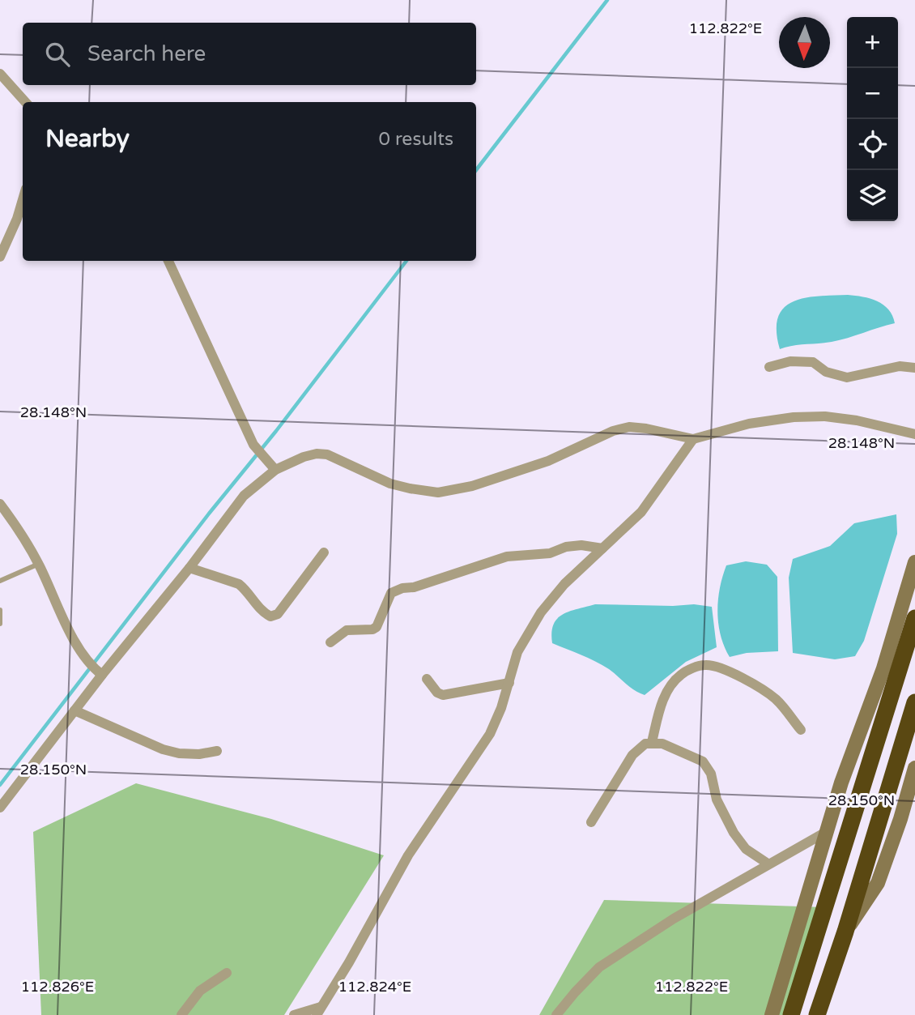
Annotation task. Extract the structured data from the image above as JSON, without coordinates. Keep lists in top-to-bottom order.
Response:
{
  "north": "bottom",
  "page": {
    "map_buttons": ["+", "−"],
    "search": "Search here",
    "heading": ["Nearby", "0 results"]
  },
  "coordinates": [
    "112.822°E",
    "28.148°N",
    "28.150°N",
    "112.826°E",
    "112.824°E"
  ]
}
